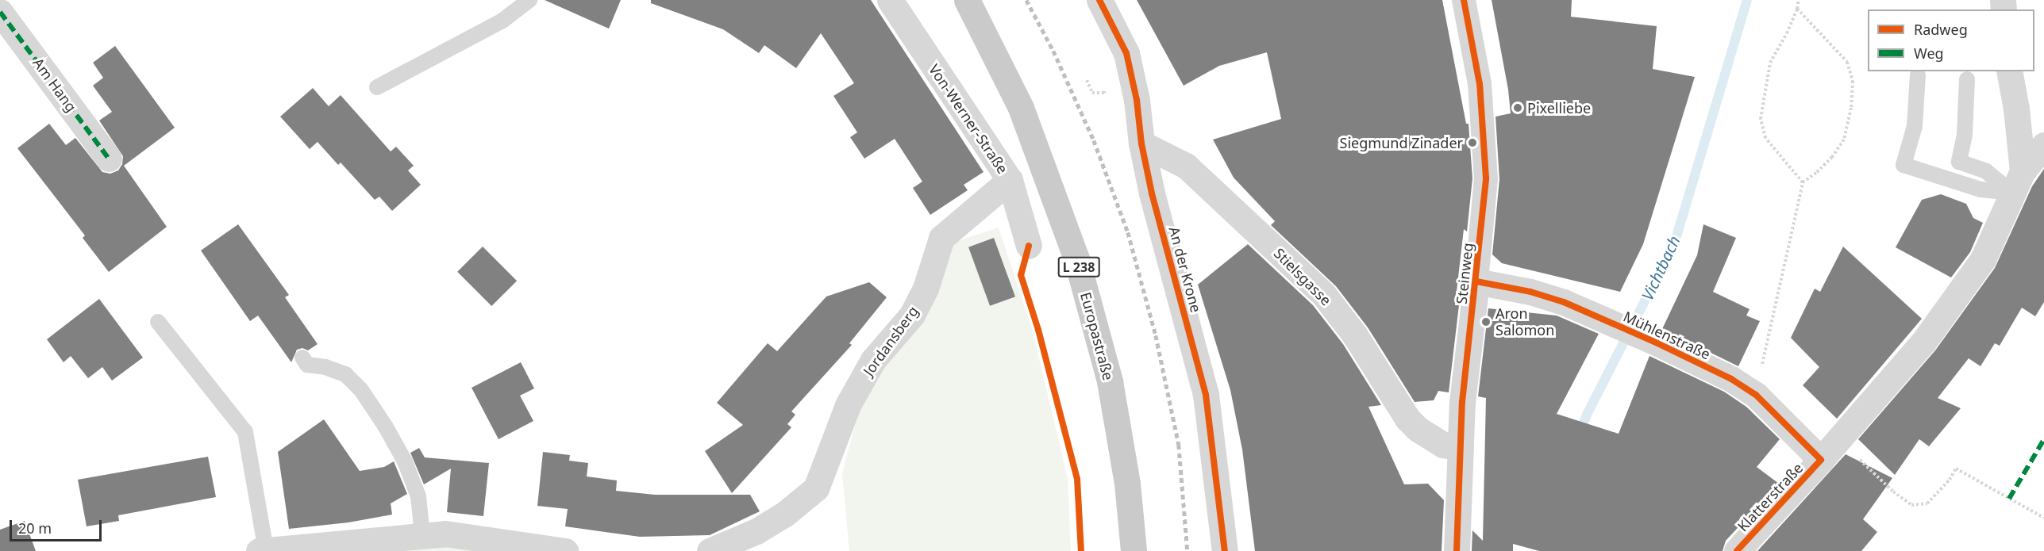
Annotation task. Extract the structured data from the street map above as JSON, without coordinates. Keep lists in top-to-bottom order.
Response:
{
  "streets": {
    "main road": ["L 238", "Europastraße"],
    "street": [
      "Am Hang",
      "Von-Werner-Straße",
      "An der Krone",
      "Steinweg",
      "Stielsgasse",
      "Mühlenstraße",
      "Jordansberg",
      "Klatterstraße"
    ]
  },
  "crossings": [
    ["Von-Werner-Straße", "Jordansberg"],
    ["An der Krone", "Stielsgasse"],
    ["Steinweg", "Stielsgasse"],
    ["Steinweg", "Mühlenstraße"],
    ["Mühlenstraße", "Klatterstraße"]
  ],
  "water": ["Vichtbach"],
  "places": ["Pixelliebe", "Siegmund Zinader", "Aron Salomon"],
  "legend": ["Radweg", "Weg"],
  "scale_bar": "20 m"
}
